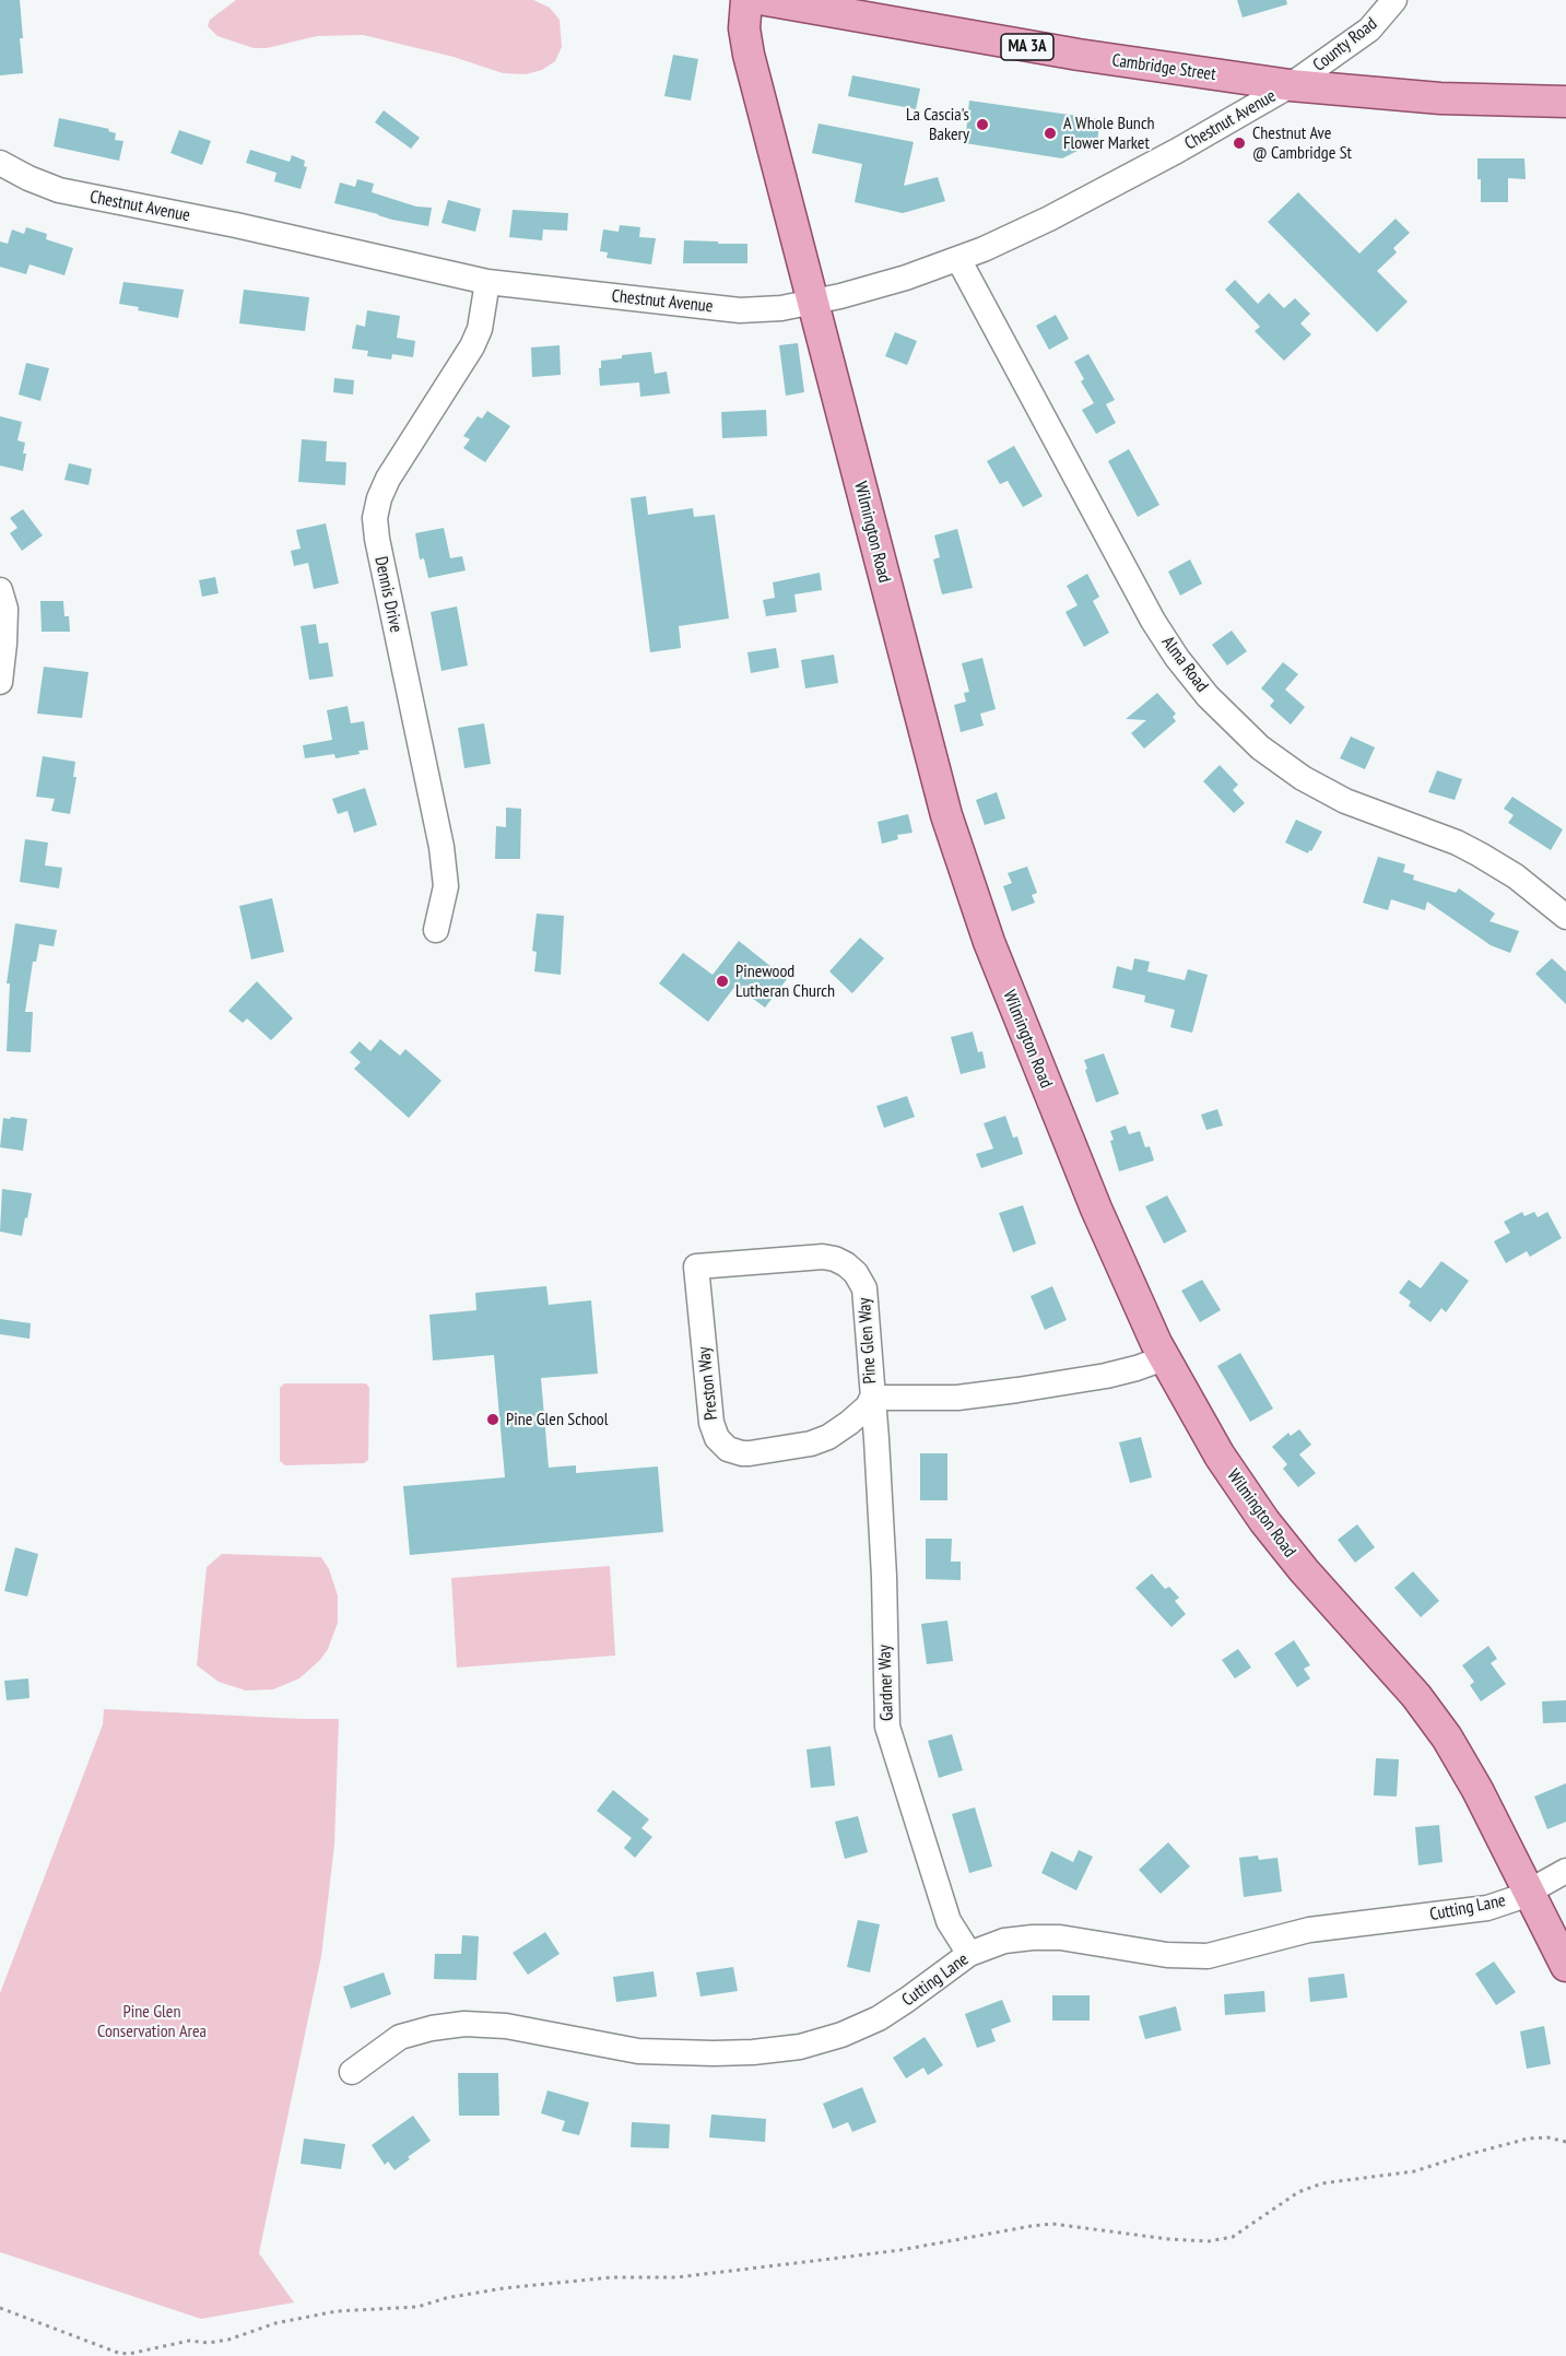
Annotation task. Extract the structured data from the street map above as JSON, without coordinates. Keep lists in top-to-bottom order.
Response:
{
  "streets": {
    "main road": ["MA 3A", "Cambridge Street", "Wilmington Road"],
    "street": [
      "County Road",
      "Chestnut Avenue",
      "Dennis Drive",
      "Alma Road",
      "Pine Glen Way",
      "Preston Way",
      "Gardner Way",
      "Cutting Lane"
    ]
  },
  "crossings": [
    ["County Road", "Cambridge Street"],
    ["County Road", "Chestnut Avenue"],
    ["Cambridge Street", "Chestnut Avenue"],
    ["Chestnut Avenue", "Wilmington Road"],
    ["Chestnut Avenue", "Dennis Drive"],
    ["Chestnut Avenue", "Alma Road"],
    ["Wilmington Road", "Pine Glen Way"],
    ["Wilmington Road", "Cutting Lane"],
    ["Pine Glen Way", "Preston Way"],
    ["Pine Glen Way", "Gardner Way"],
    ["Preston Way", "Gardner Way"],
    ["Gardner Way", "Cutting Lane"]
  ],
  "parks": ["Pine Glen Conservation Area"],
  "places": [
    "La Cascia's Bakery",
    "A Whole Bunch Flower Market",
    "Chestnut Ave @ Cambridge St",
    "Pinewood Lutheran Church",
    "Pine Glen School"
  ]
}
